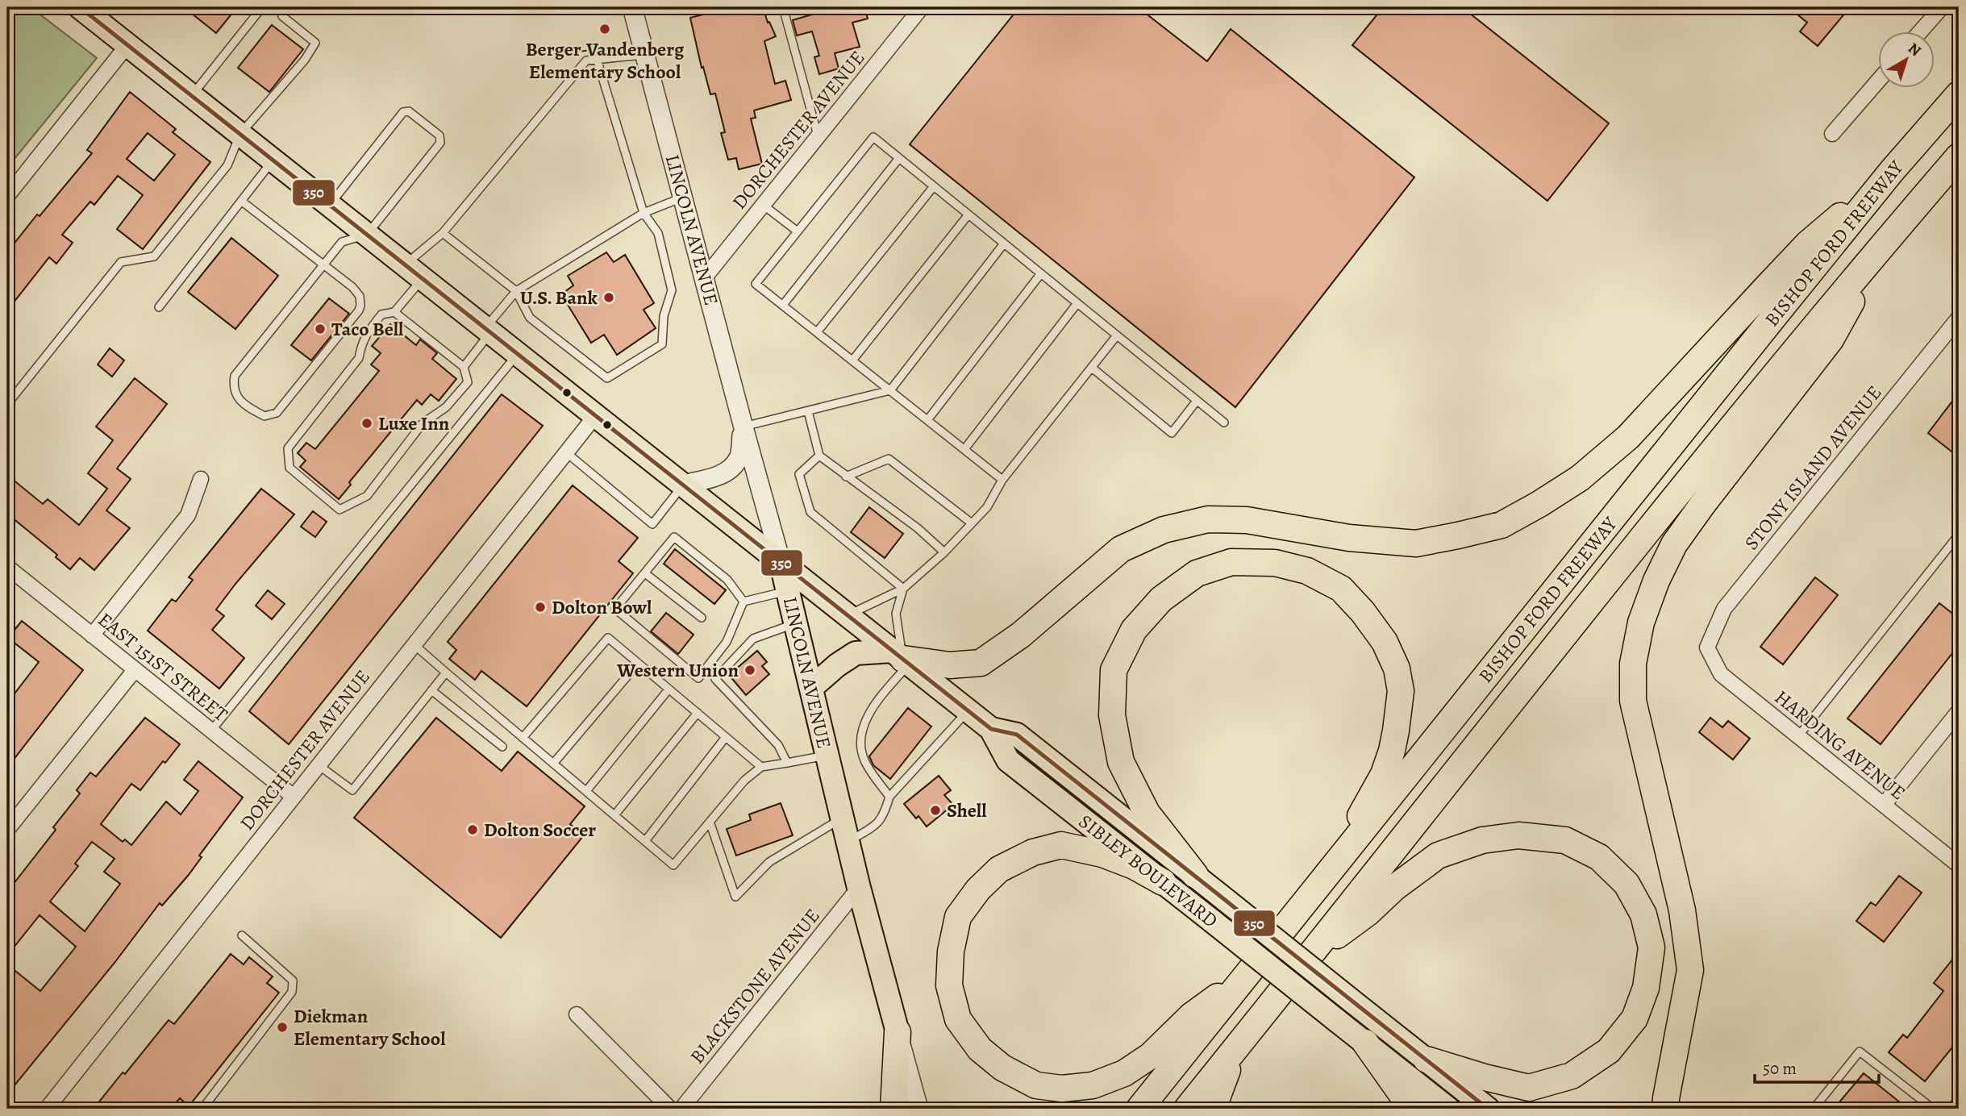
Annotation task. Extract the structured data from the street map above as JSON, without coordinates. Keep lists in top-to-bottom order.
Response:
{
  "streets": {
    "highway": ["BISHOP FORD FREEWAY"],
    "main road": ["LINCOLN AVENUE", "SIBLEY BOULEVARD"],
    "street": [
      "DORCHESTER AVENUE",
      "STONY ISLAND AVENUE",
      "EAST 151ST STREET",
      "HARDING AVENUE",
      "BLACKSTONE AVENUE"
    ]
  },
  "crossings": [
    ["DORCHESTER AVENUE", "LINCOLN AVENUE"],
    ["DORCHESTER AVENUE", "EAST 151ST STREET"],
    ["LINCOLN AVENUE", "BLACKSTONE AVENUE"],
    ["STONY ISLAND AVENUE", "HARDING AVENUE"]
  ],
  "places": [
    "Berger-Vandenberg Elementary School",
    "U.S. Bank",
    "Taco Bell",
    "Luxe Inn",
    "Dolton Bowl",
    "Western Union",
    "Shell",
    "Dolton Soccer",
    "Diekman Elementary School"
  ],
  "lines": ["transit line 350"],
  "scale_bar": "50 m",
  "north": "top right"
}
